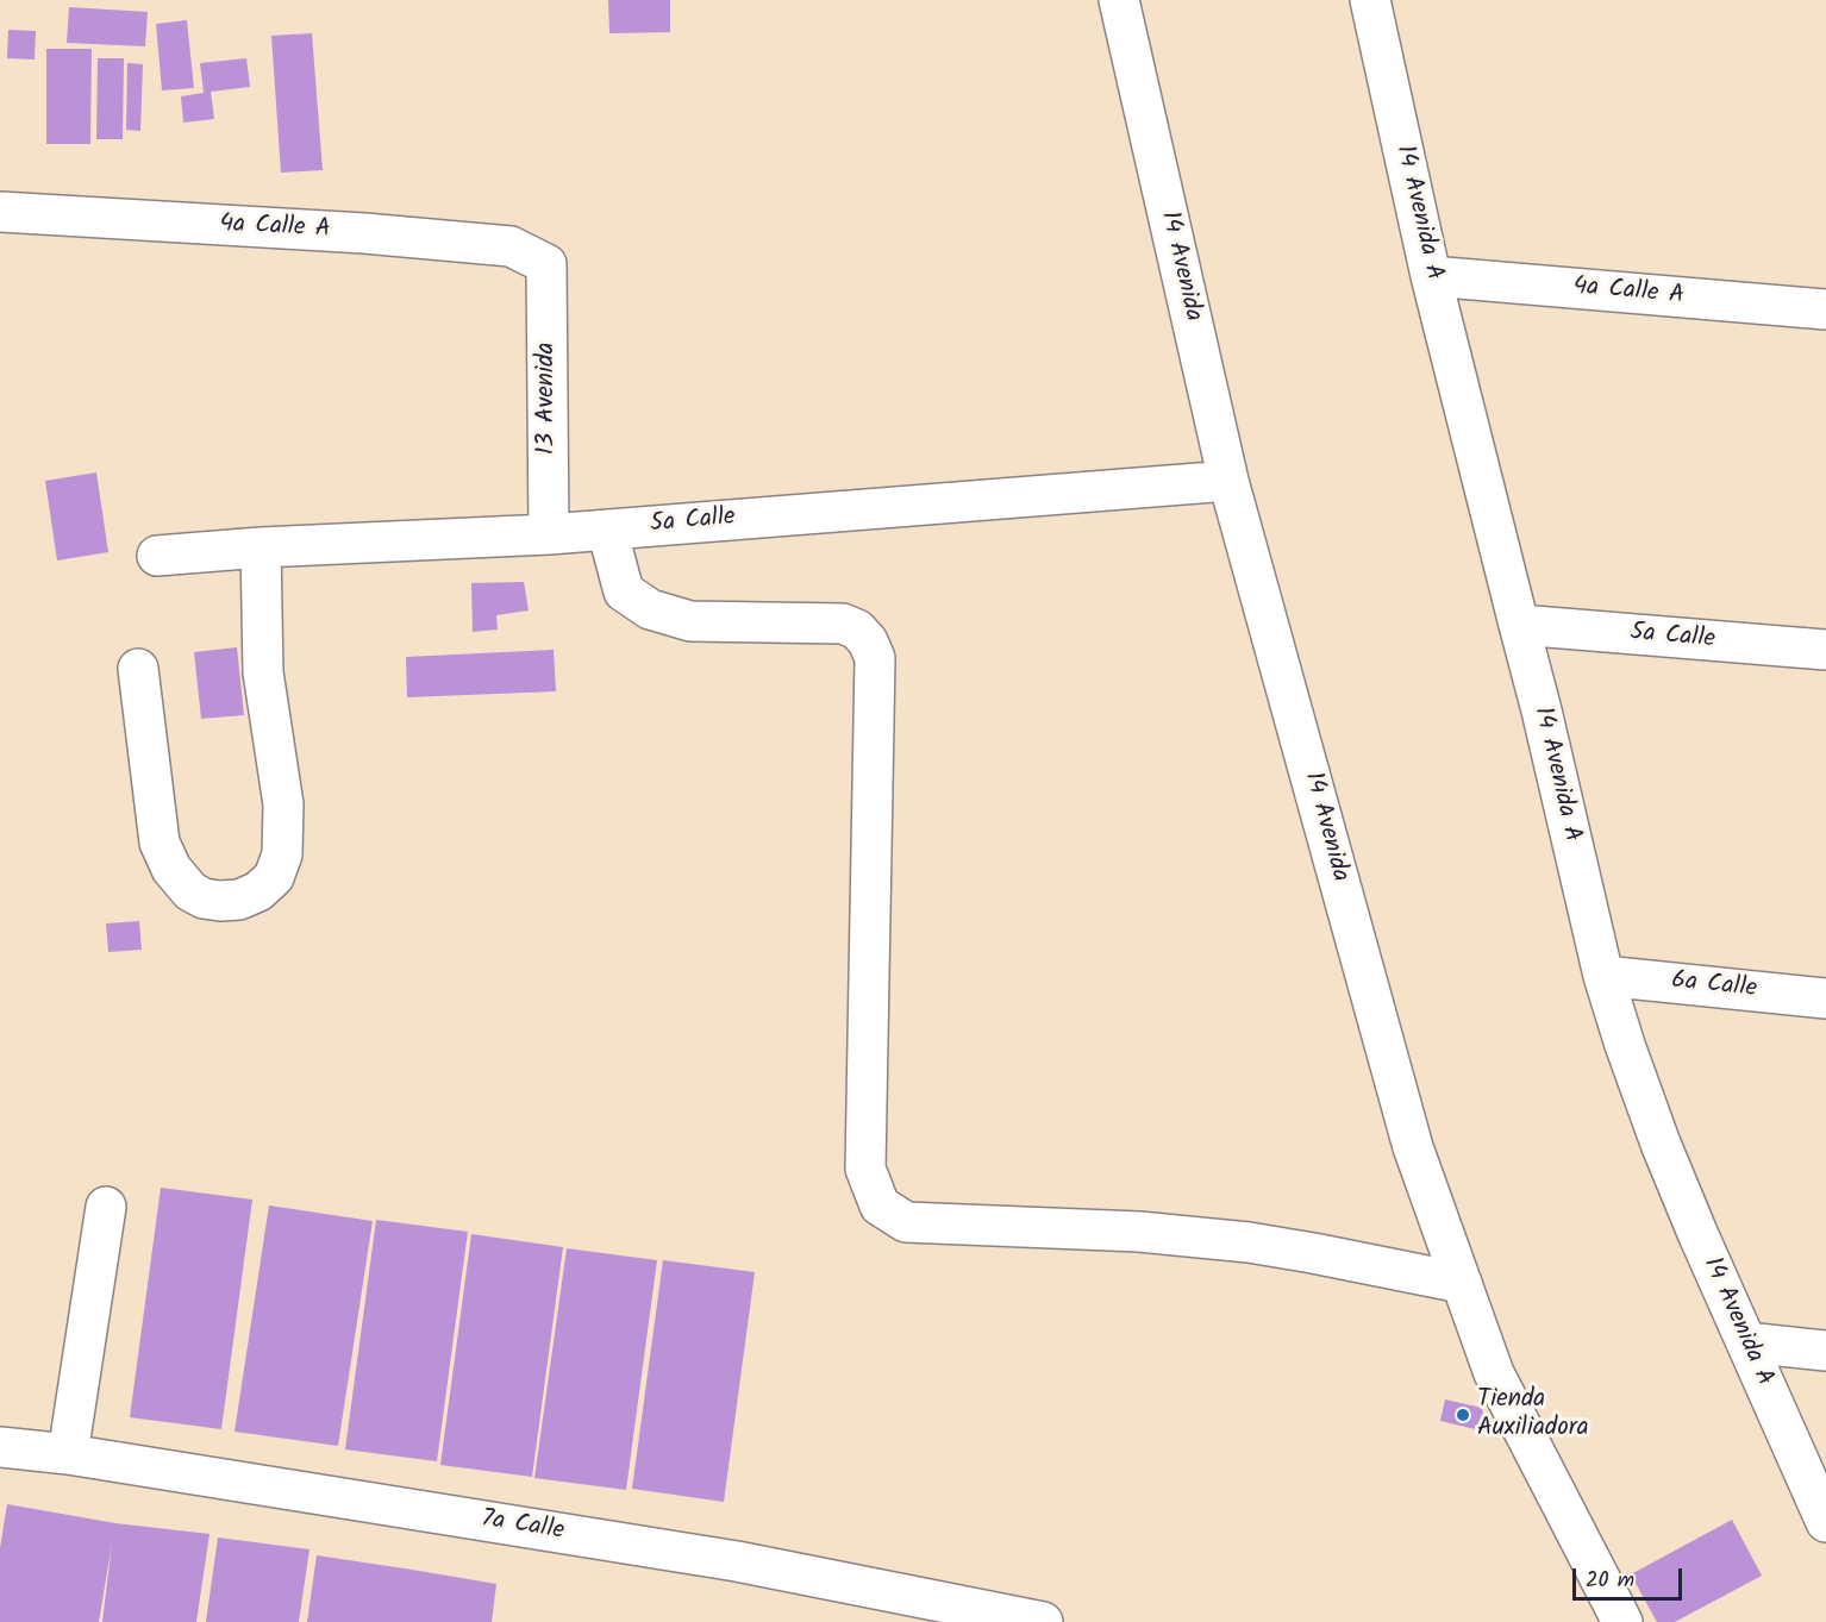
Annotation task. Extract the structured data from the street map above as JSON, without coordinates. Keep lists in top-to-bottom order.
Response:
{
  "streets": {
    "street": [
      "14 Avenida A",
      "4a Calle A",
      "14 Avenida",
      "13 Avenida",
      "5a Calle",
      "6a Calle",
      "7a Calle"
    ]
  },
  "crossings": [
    ["14 Avenida A", "4a Calle A"],
    ["14 Avenida A", "5a Calle"],
    ["14 Avenida A", "6a Calle"],
    ["4a Calle A", "13 Avenida"],
    ["14 Avenida", "5a Calle"],
    ["13 Avenida", "5a Calle"]
  ],
  "places": ["Tienda Auxiliadora"],
  "scale_bar": "20 m"
}
